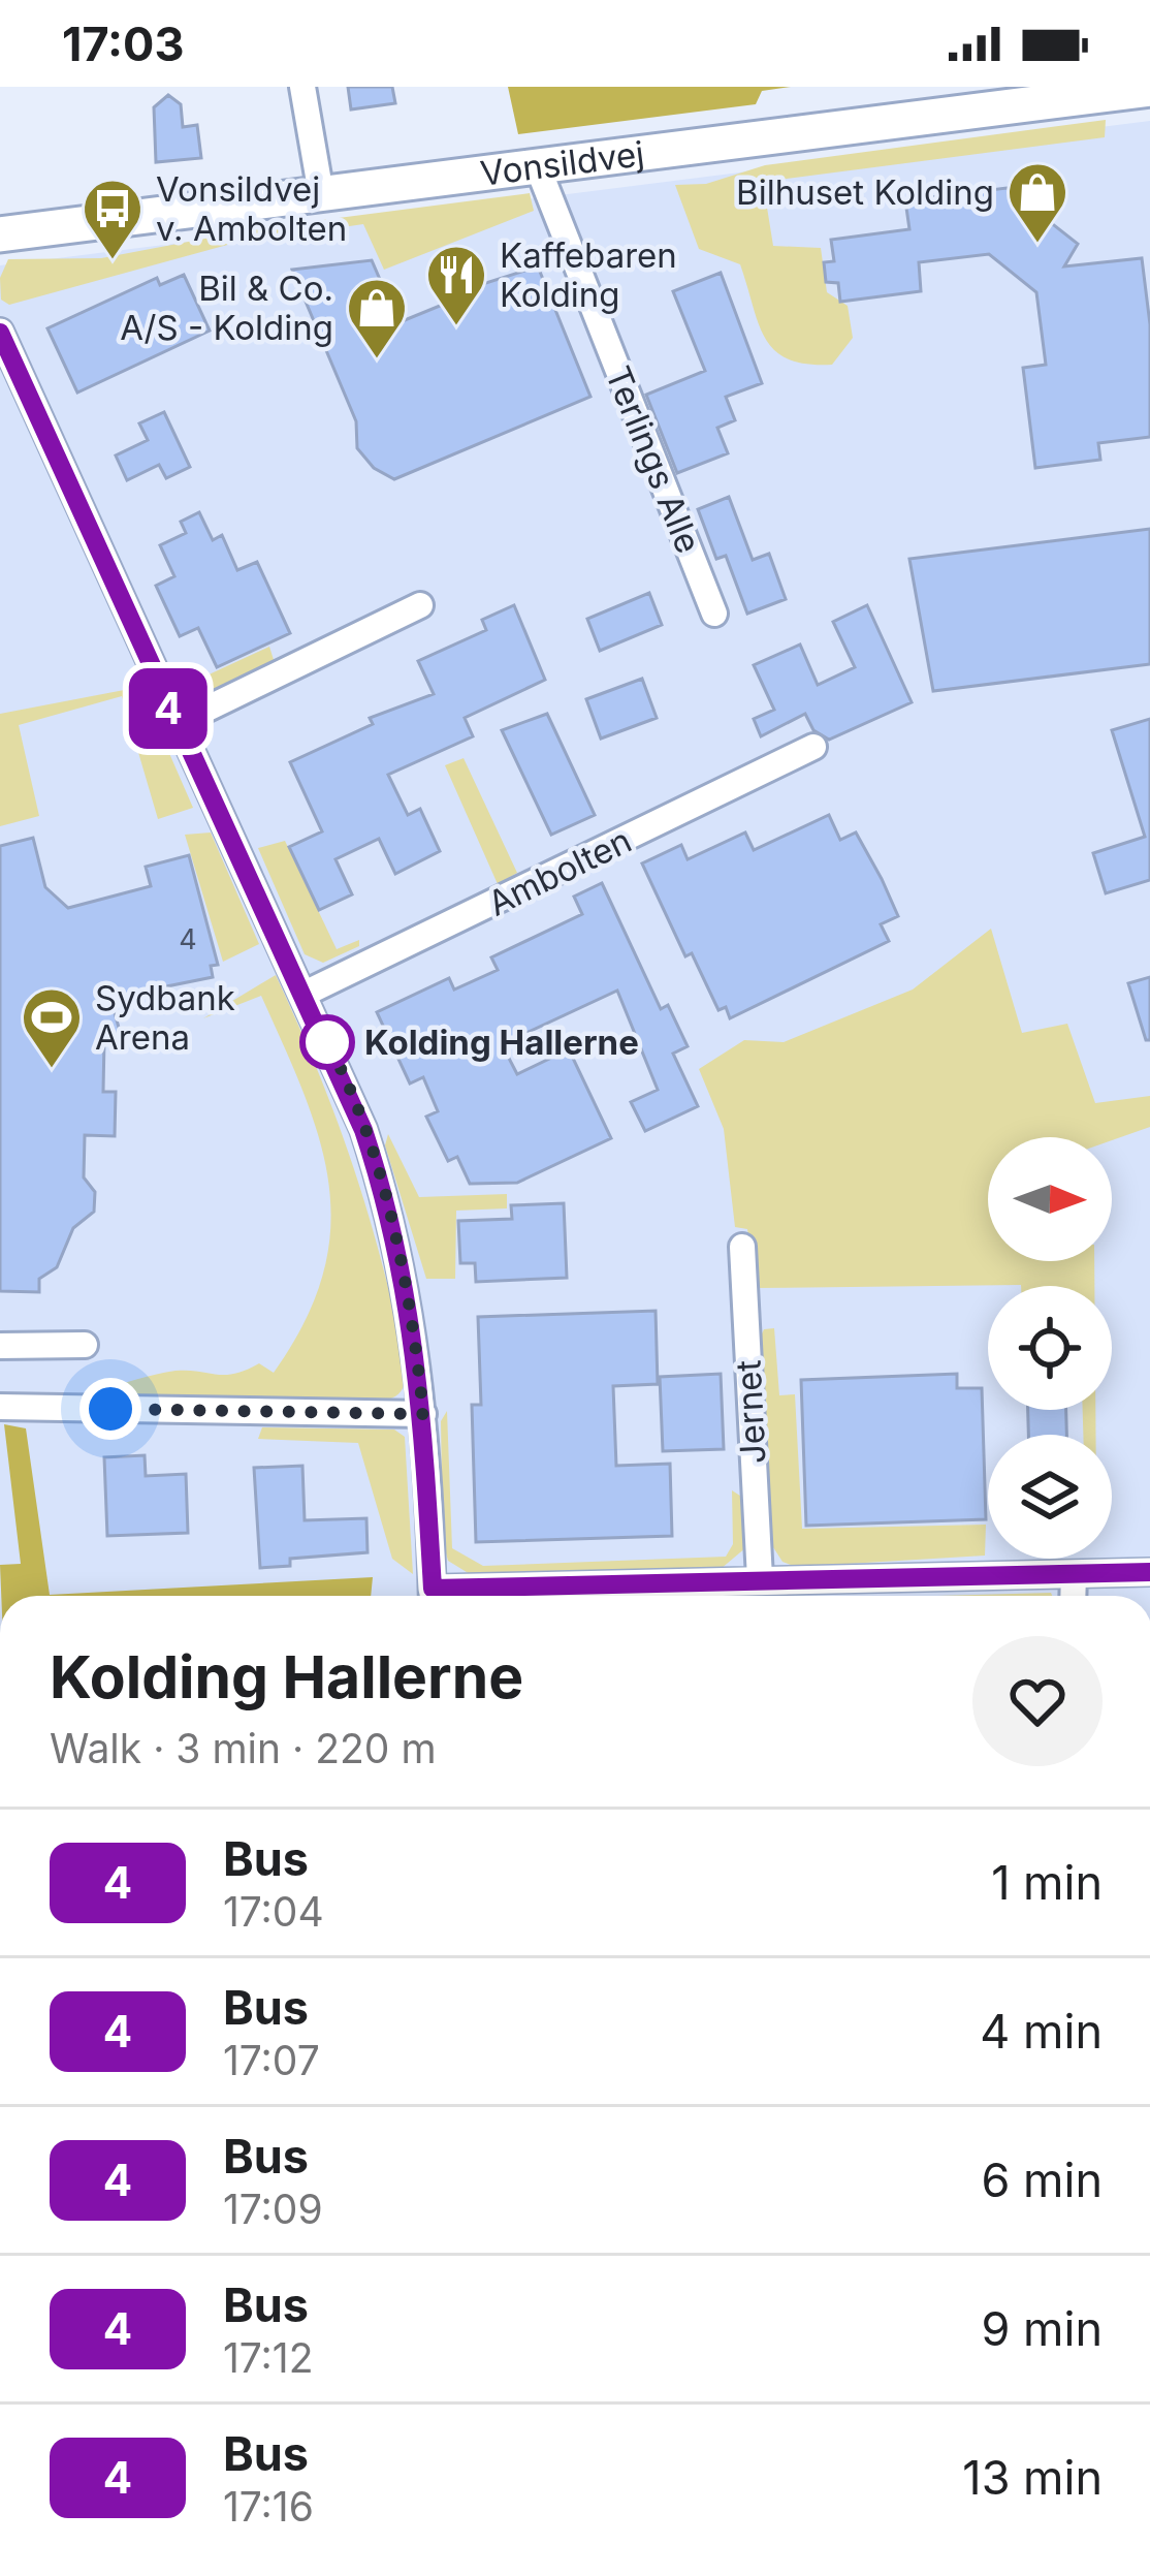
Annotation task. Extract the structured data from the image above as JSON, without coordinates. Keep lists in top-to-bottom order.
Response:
{
  "streets": {
    "main road": ["Vonsildvej"],
    "street": ["Terlings Alle", "Ambolten", "Jernet"]
  },
  "crossings": [
    ["Vonsildvej", "Terlings Alle"]
  ],
  "places": {
    "shop": ["Bilhuset Kolding", "Bil & Co. A/S - Kolding"],
    "bus stop": ["Vonsildvej v. Ambolten"],
    "restaurant": ["Kaffebaren Kolding"],
    "other": ["Kolding Hallerne"],
    "sports": ["Sydbank Arena"]
  },
  "lines": ["bus line 4"],
  "house_numbers": ["4"],
  "north": "right",
  "page": {
    "status": "17:03",
    "on_map": "4",
    "heading": ["Kolding Hallerne", "Walk · 3 min · 220 m"],
    "list": [
      {
        "mark": "4",
        "name": "Bus",
        "note": "17:04",
        "value": "1 min"
      },
      {
        "mark": "4",
        "name": "Bus",
        "note": "17:07",
        "value": "4 min"
      },
      {
        "mark": "4",
        "name": "Bus",
        "note": "17:09",
        "value": "6 min"
      },
      {
        "mark": "4",
        "name": "Bus",
        "note": "17:12",
        "value": "9 min"
      },
      {
        "mark": "4",
        "name": "Bus",
        "note": "17:16",
        "value": "13 min"
      }
    ]
  }
}
